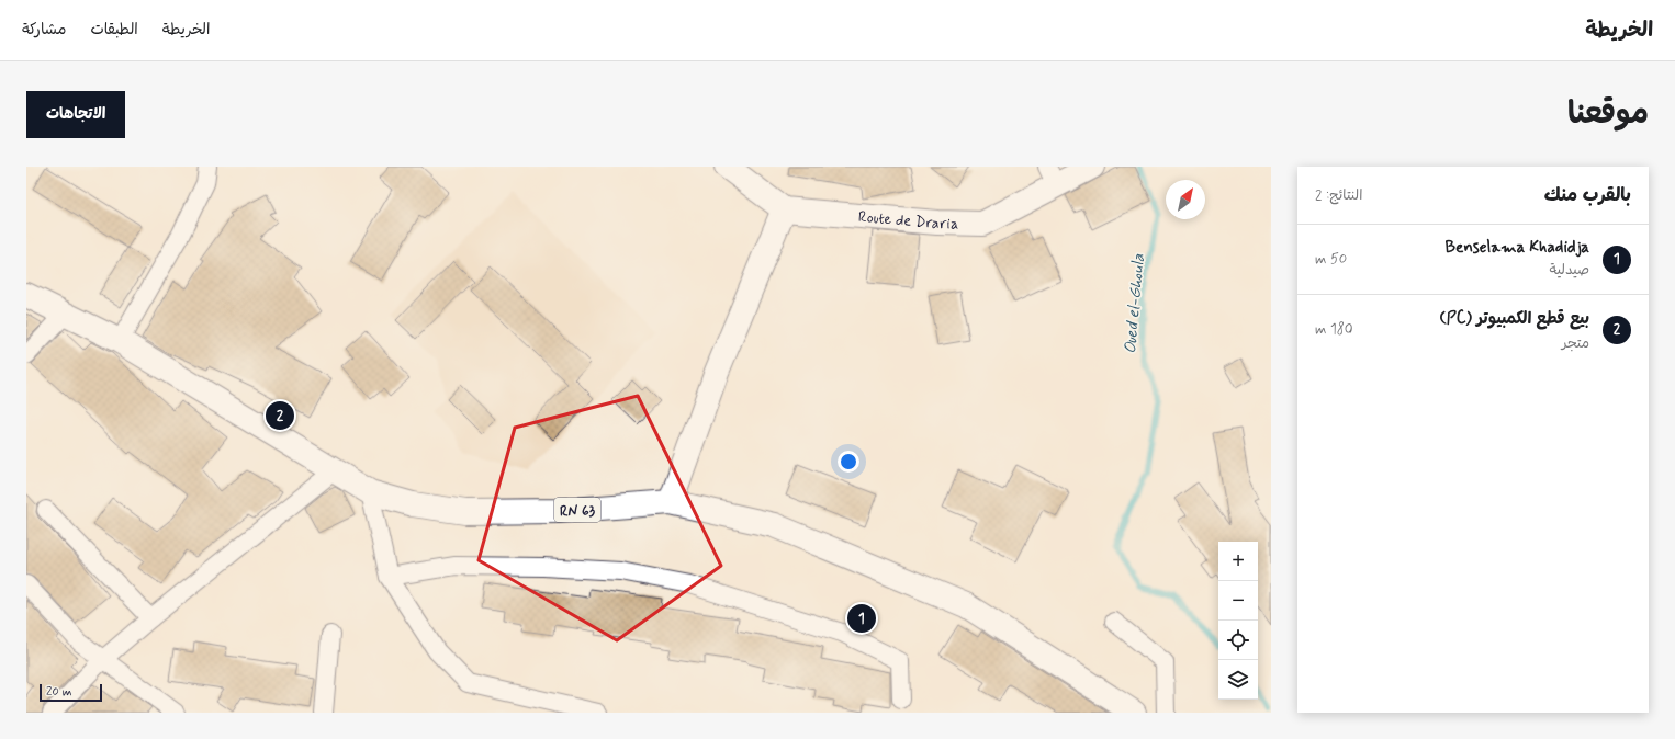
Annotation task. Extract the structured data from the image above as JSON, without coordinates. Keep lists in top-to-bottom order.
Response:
{
  "streets": {
    "main road": ["Route de Draria", "RN 63"]
  },
  "water": ["Oued el-Ghoula"],
  "scale_bar": "20 m",
  "north": "top right",
  "page": {
    "header": "الخريطة",
    "nav": ["الخريطة", "الطبقات", "مشاركة"],
    "title": "موقعنا",
    "buttons": "الاتجاهات",
    "heading": ["بالقرب منك", "النتائج: 2"],
    "list": [
      {
        "mark": "1",
        "name": "Benselama Khadidja",
        "note": "صيدلية",
        "value": "50 m"
      },
      {
        "mark": "2",
        "name": "بيع قطع الكمبيوتر (PC)",
        "note": "متجر",
        "value": "180 m"
      }
    ],
    "pins": ["2", "1"],
    "map_buttons": ["+", "−"],
    "scale": "20 m"
  }
}
